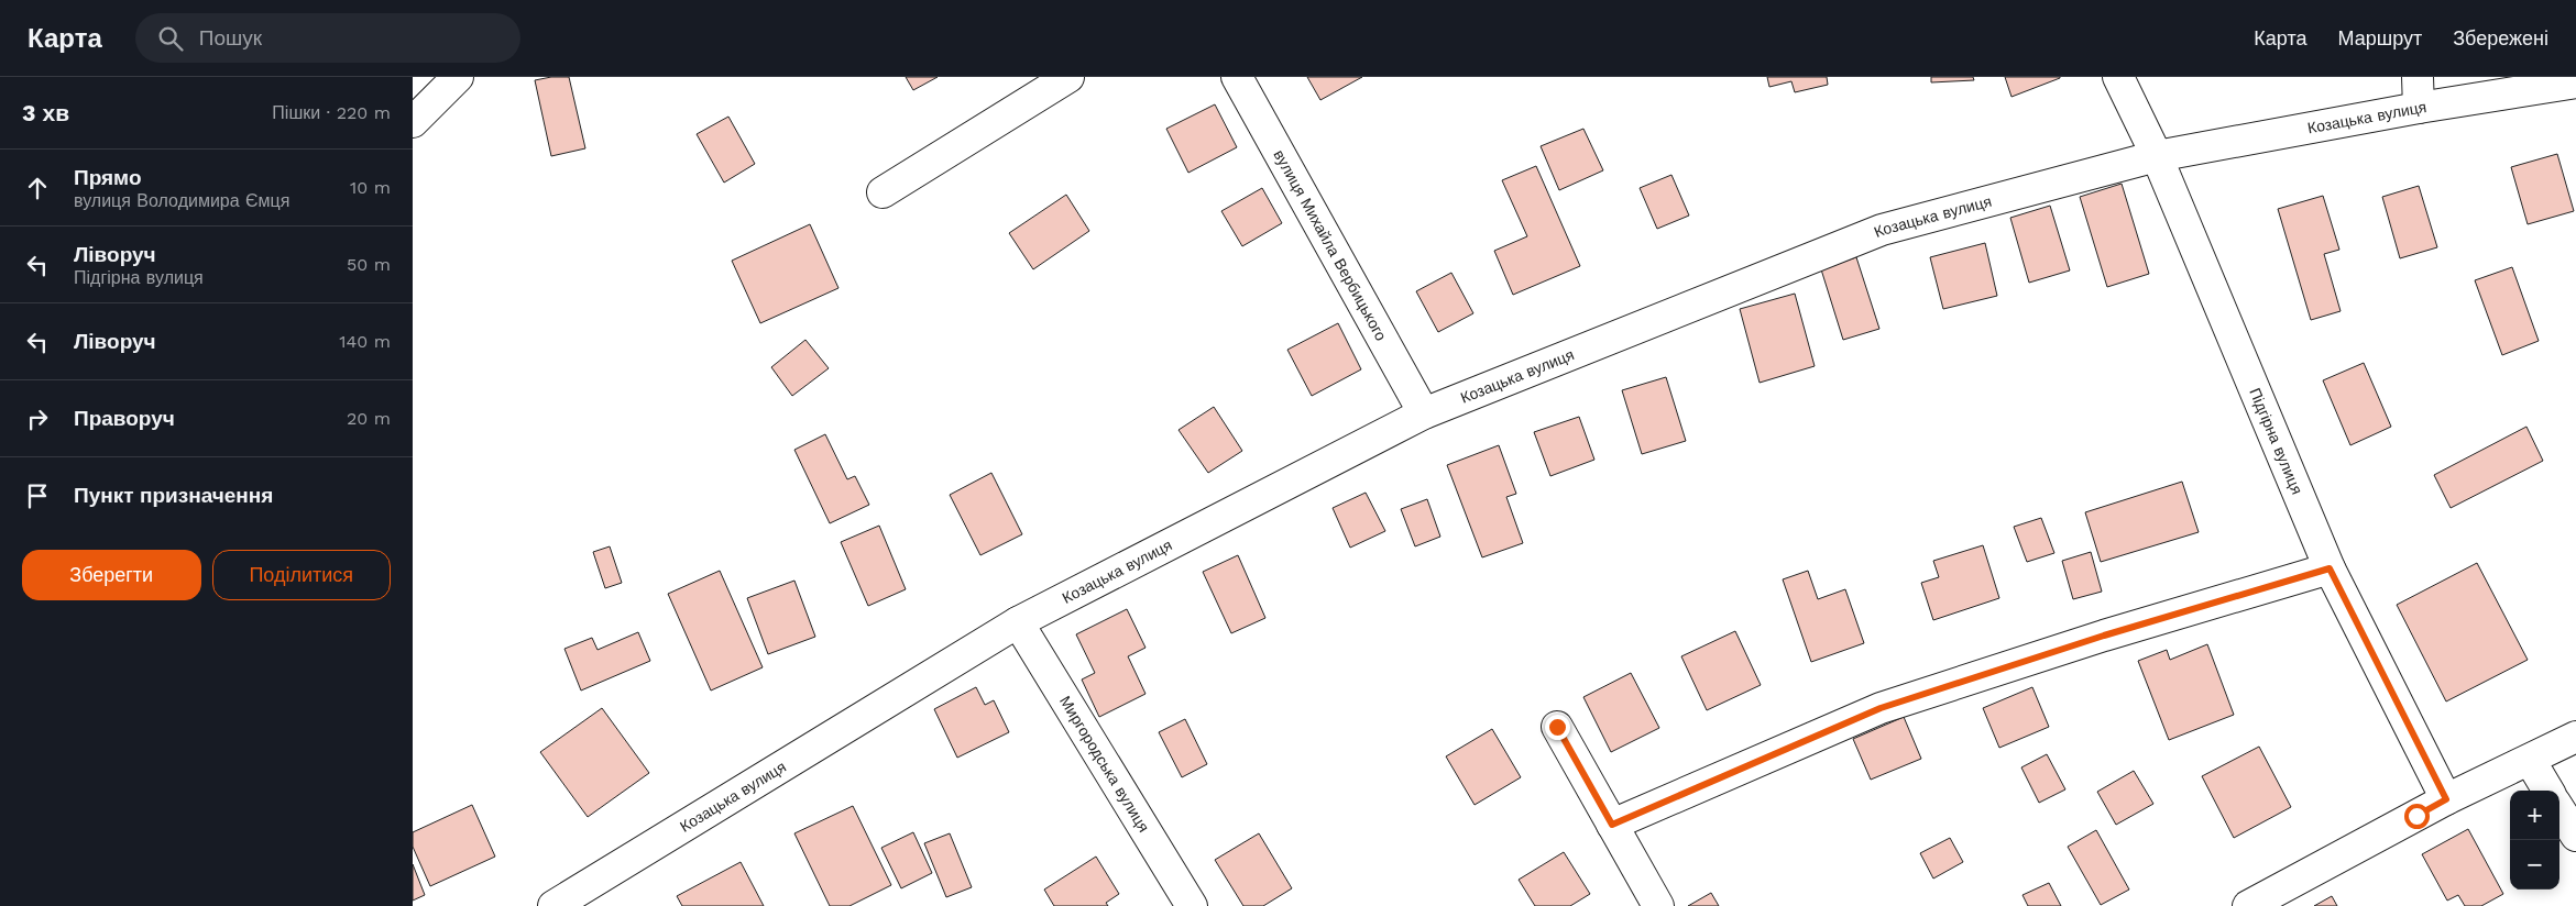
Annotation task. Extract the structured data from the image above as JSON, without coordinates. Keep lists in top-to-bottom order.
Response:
{
  "streets": {
    "street": [
      "Козацька вулиця",
      "вулиця Михайла Вербицького",
      "Підгірна вулиця",
      "Миргородська вулиця"
    ]
  },
  "crossings": [
    ["Козацька вулиця", "вулиця Михайла Вербицького"],
    ["Козацька вулиця", "Підгірна вулиця"],
    ["Козацька вулиця", "Миргородська вулиця"]
  ],
  "page": {
    "header": "Карта",
    "search": "Пошук",
    "nav": ["Карта", "Маршрут", "Збережені"],
    "heading": ["3 хв", "Пішки · 220 m"],
    "list": [
      ["Прямо", "вулиця Володимира Ємця", "10 m"],
      ["Ліворуч", "Підгірна вулиця", "50 m"],
      ["Ліворуч", "140 m"],
      ["Праворуч", "20 m"],
      "Пункт призначення"
    ],
    "buttons": ["Зберегти", "Поділитися"],
    "map_buttons": ["+", "−"]
  }
}
